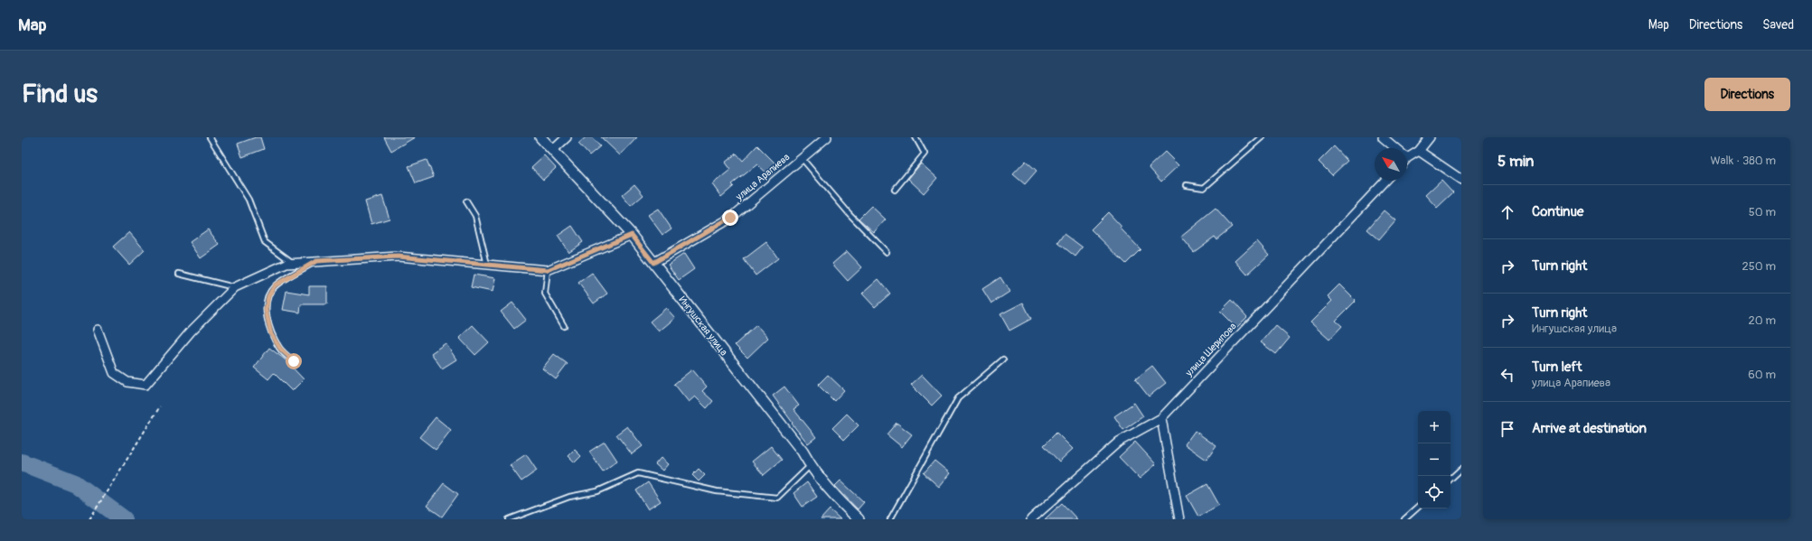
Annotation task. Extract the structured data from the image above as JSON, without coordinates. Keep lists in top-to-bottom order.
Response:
{
  "streets": {
    "street": ["улица Арапиева", "Ингушская улица", "улица Шерипова"]
  },
  "crossings": [
    ["улица Арапиева", "Ингушская улица"]
  ],
  "north": "top left",
  "page": {
    "header": "Map",
    "nav": ["Map", "Directions", "Saved"],
    "buttons": "Directions",
    "title": "Find us",
    "heading": ["5 min", "Walk · 380 m"],
    "list": [
      ["Continue", "50 m"],
      ["Turn right", "250 m"],
      ["Turn right", "Ингушская улица", "20 m"],
      ["Turn left", "улица Арапиева", "60 m"],
      "Arrive at destination"
    ],
    "map_buttons": ["+", "−"]
  }
}
